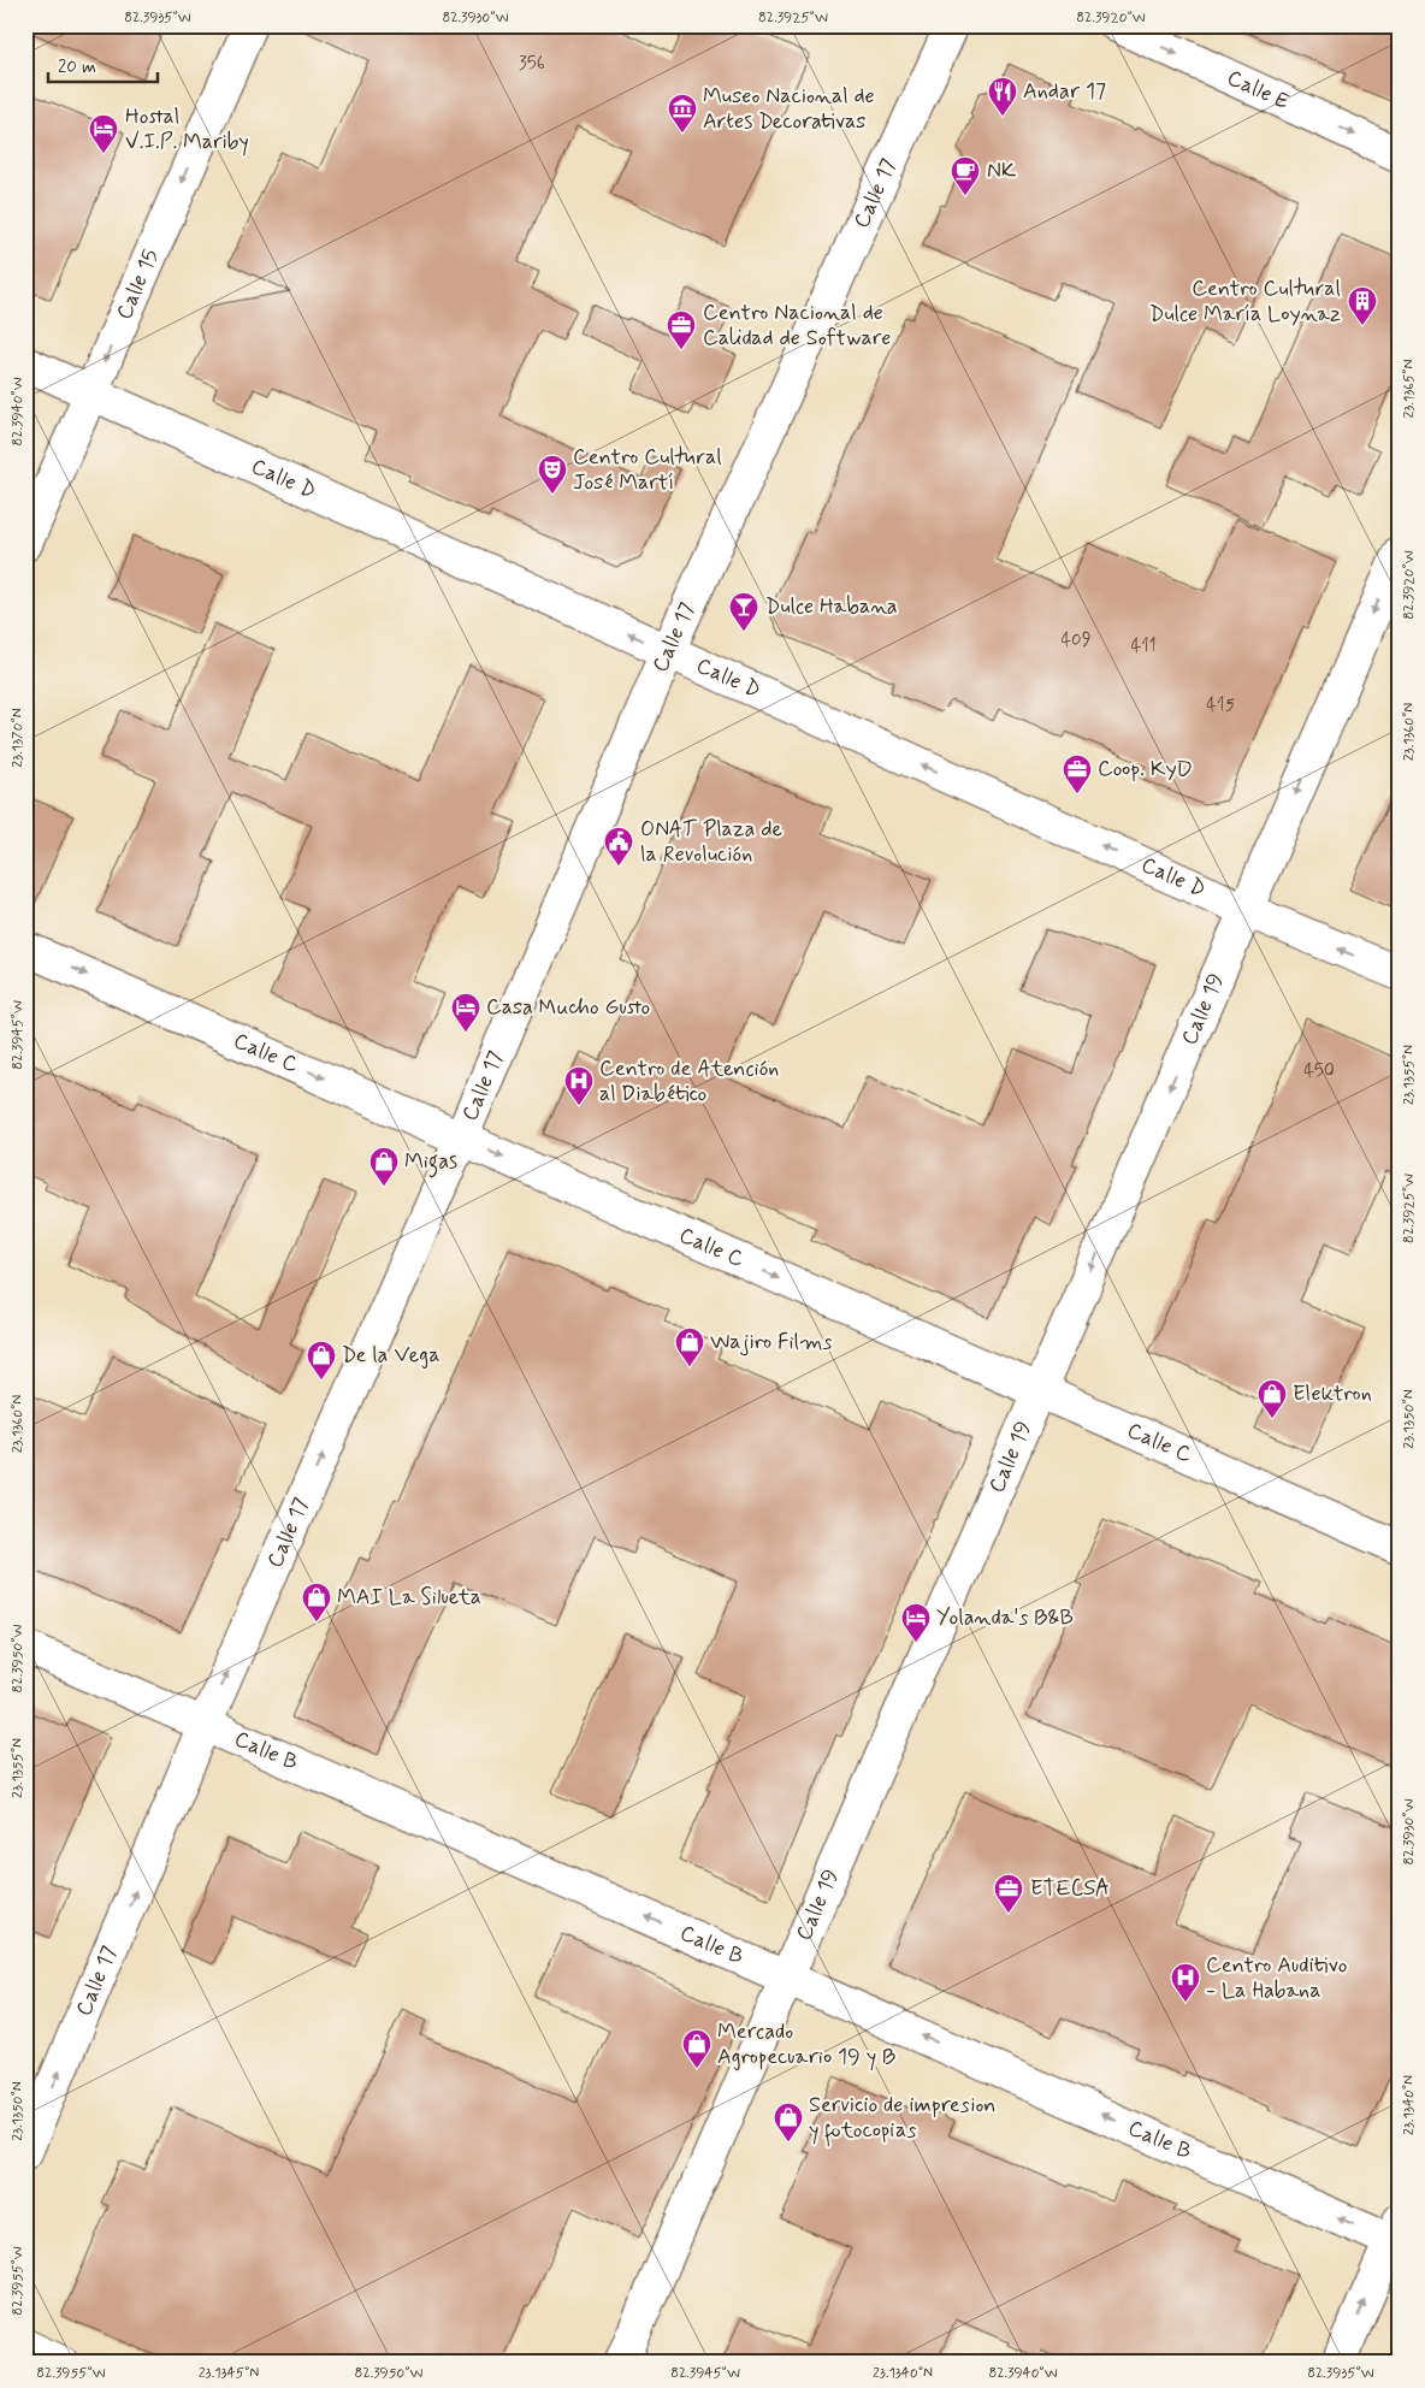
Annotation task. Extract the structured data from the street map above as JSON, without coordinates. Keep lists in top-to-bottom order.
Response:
{
  "streets": {
    "street": [
      "Calle E",
      "Calle 17",
      "Calle 15",
      "Calle D",
      "Calle 19",
      "Calle C",
      "Calle B"
    ]
  },
  "crossings": [
    ["Calle 17", "Calle D"],
    ["Calle 17", "Calle C"],
    ["Calle 17", "Calle B"],
    ["Calle 15", "Calle D"],
    ["Calle D", "Calle 19"],
    ["Calle 19", "Calle C"],
    ["Calle 19", "Calle B"]
  ],
  "one_way": [
    "Calle E",
    "Calle 17",
    "Calle 15",
    "Calle D",
    "Calle 19",
    "Calle C",
    "Calle B"
  ],
  "places": {
    "restaurant": ["Andar 17"],
    "museum": ["Museo Nacional de Artes Decorativas"],
    "hotel": ["Hostal V.I.P. Mariby", "Casa Mucho Gusto", "Yolanda's B&B"],
    "cafe": ["NK"],
    "building": ["Centro Cultural Dulce María Loynaz"],
    "office": ["Centro Nacional de Calidad de Software", "Coop. KyD", "ETECSA"],
    "theatre": ["Centro Cultural José Martí"],
    "bar": ["Dulce Habana"],
    "public building": ["ONAT Plaza de la Revolución"],
    "hospital": ["Centro de Atención al Diabético", "Centro Auditivo - La Habana"],
    "shop": [
      "Migas",
      "Wajiro Films",
      "De la Vega",
      "Elektron",
      "MAI La Silueta",
      "Mercado Agropecuario 19 y B",
      "Servicio de impresion y fotocopias"
    ]
  },
  "house_numbers": [
    "356",
    "409",
    "411",
    "415",
    "450"
  ],
  "scale_bar": "20 m",
  "coordinates": [
    "82.3935°W",
    "82.3930°W",
    "82.3925°W",
    "82.3920°W",
    "23.1365°N",
    "82.3940°W",
    "23.1360°N",
    "23.1370°N",
    "82.3945°W",
    "23.1355°N",
    "23.1350°N",
    "82.3950°W",
    "23.1340°N",
    "82.3955°W",
    "23.1345°N"
  ]
}
